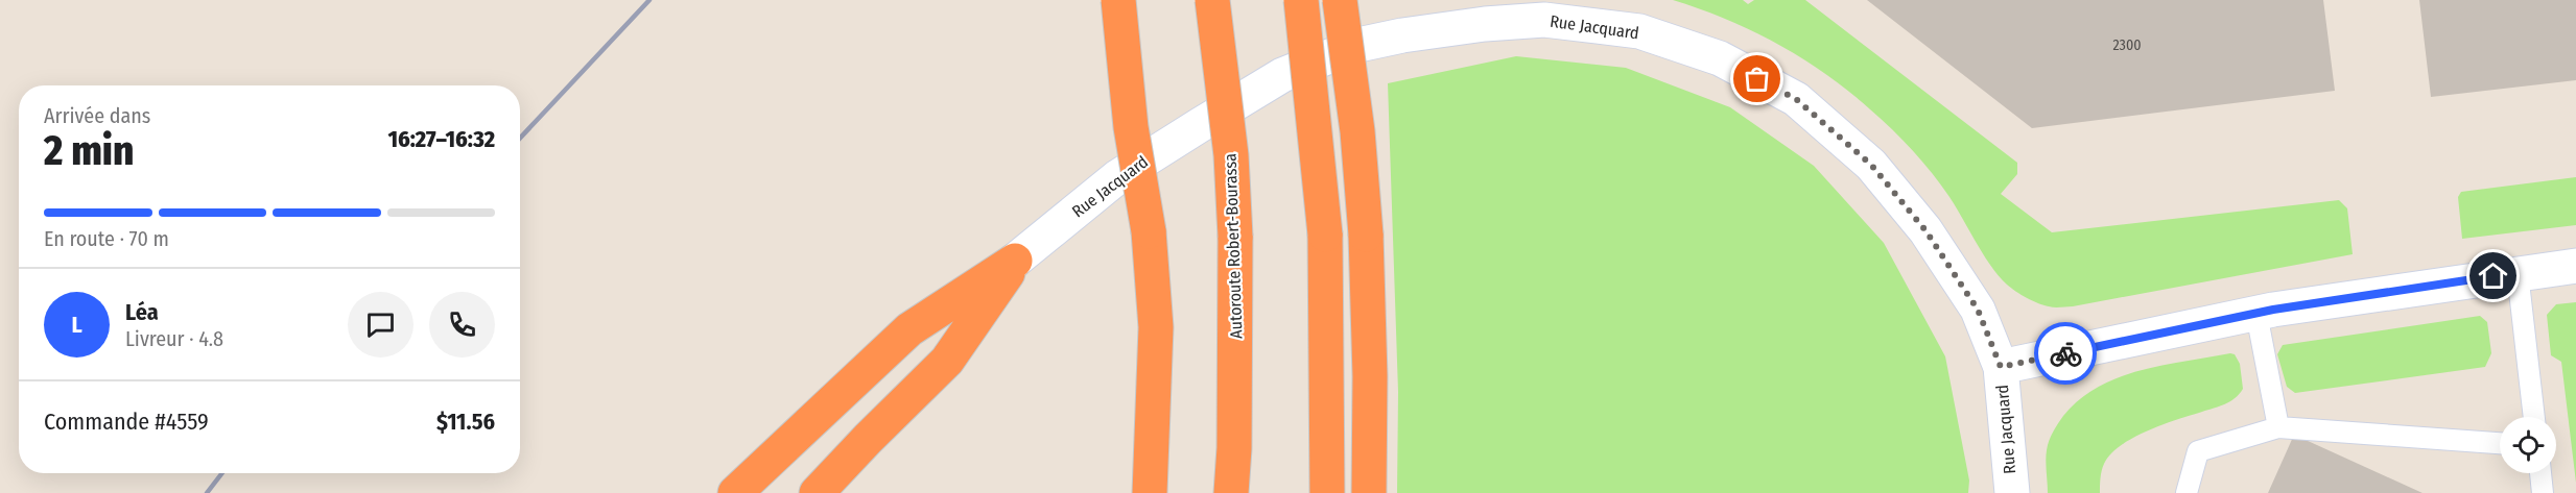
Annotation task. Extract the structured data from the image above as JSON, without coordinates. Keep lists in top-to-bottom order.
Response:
{
  "streets": {
    "highway": ["Autoroute Robert-Bourassa"],
    "main road": ["Rue Jacquard"]
  },
  "house_numbers": ["2300"],
  "page": {
    "heading": ["2 min", "Arrivée dans", "16:27–16:32"],
    "panel": [
      "Léa",
      "Livreur · 4.8",
      "Commande #4559",
      "$11.56"
    ],
    "bar": "En route · 70 m",
    "round": "L"
  }
}
